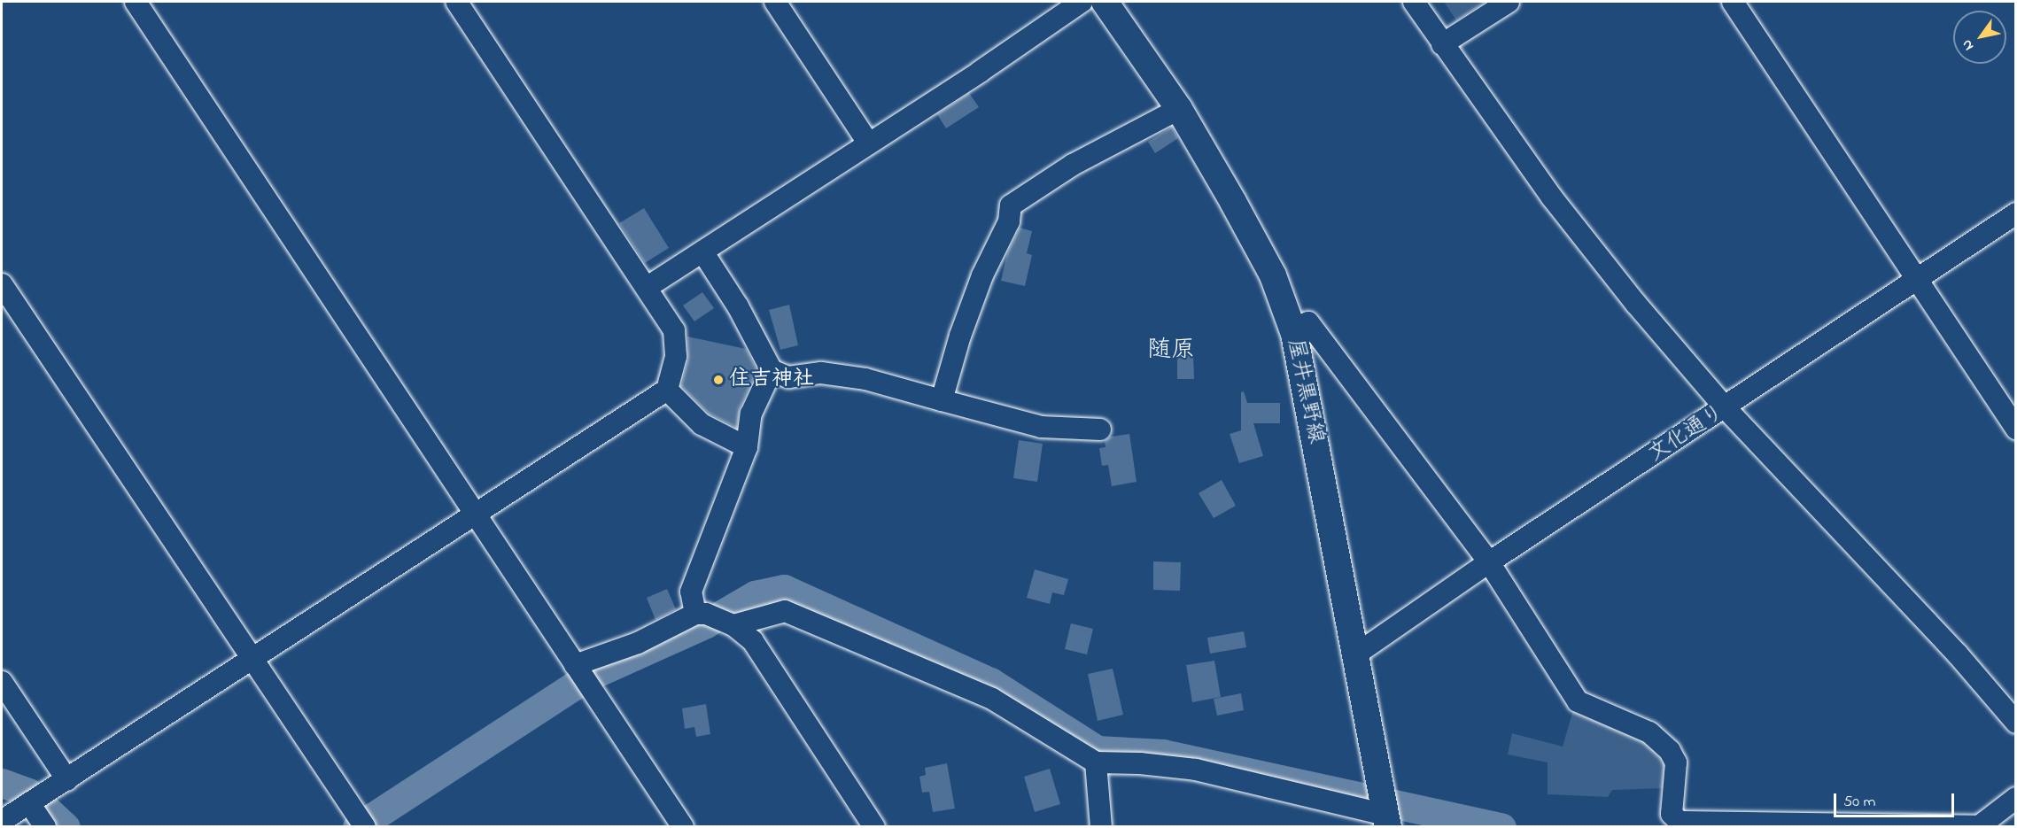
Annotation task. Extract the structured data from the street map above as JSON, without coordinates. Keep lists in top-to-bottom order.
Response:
{
  "streets": {
    "main road": ["屋井黒野線"],
    "street": ["文化通り"]
  },
  "crossings": [
    ["屋井黒野線", "文化通り"]
  ],
  "districts": ["随原"],
  "places": ["住吉神社"],
  "scale_bar": "50 m",
  "north": "bottom left"
}
